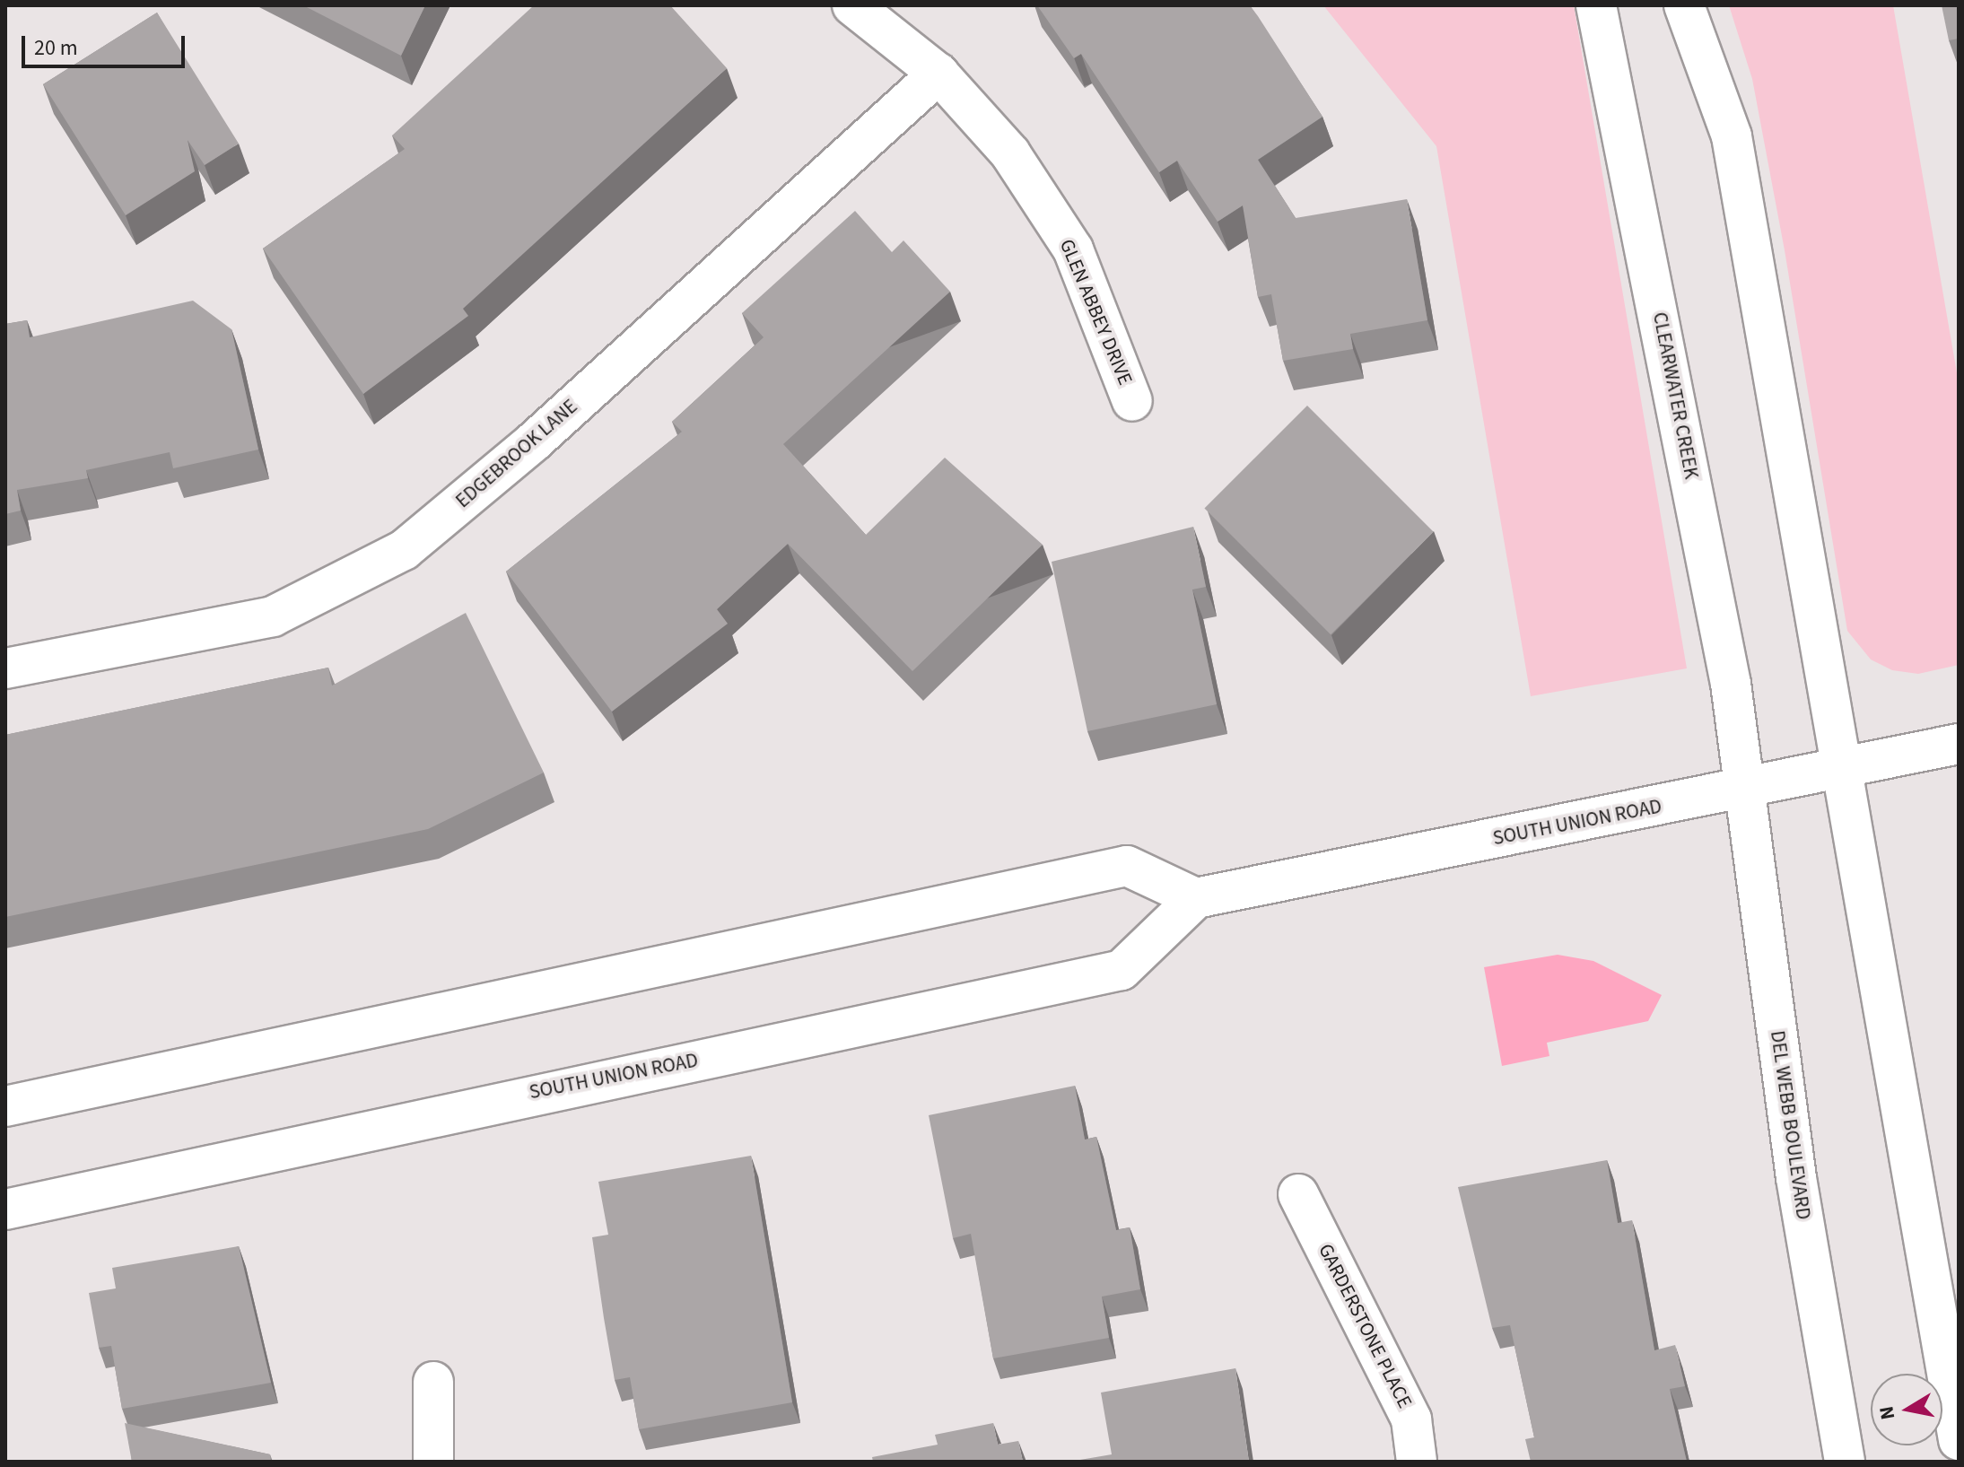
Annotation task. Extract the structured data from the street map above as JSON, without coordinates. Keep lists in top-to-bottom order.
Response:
{
  "streets": {
    "street": [
      "GLEN ABBEY DRIVE",
      "CLEARWATER CREEK",
      "EDGEBROOK LANE",
      "SOUTH UNION ROAD",
      "DEL WEBB BOULEVARD",
      "GARDERSTONE PLACE"
    ]
  },
  "crossings": [
    ["GLEN ABBEY DRIVE", "EDGEBROOK LANE"],
    ["CLEARWATER CREEK", "SOUTH UNION ROAD"],
    ["CLEARWATER CREEK", "DEL WEBB BOULEVARD"],
    ["SOUTH UNION ROAD", "DEL WEBB BOULEVARD"]
  ],
  "scale_bar": "20 m",
  "north": "left"
}
